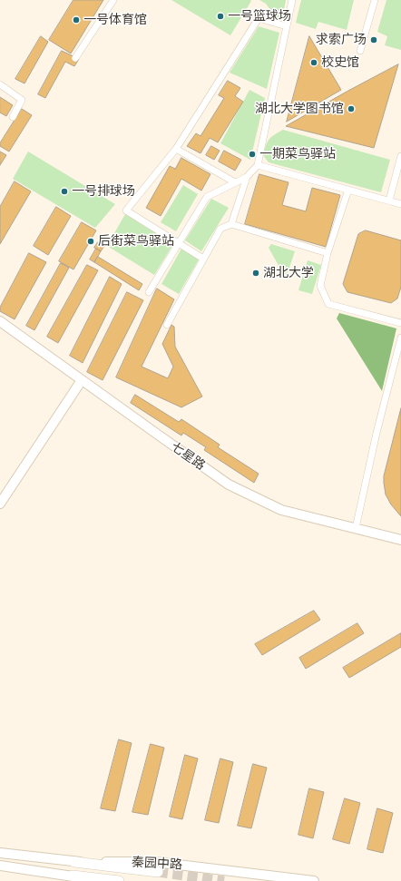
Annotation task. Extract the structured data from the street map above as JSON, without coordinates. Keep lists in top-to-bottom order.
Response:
{
  "streets": {
    "street": ["七星路", "秦园中路"]
  },
  "places": [
    "一号篮球场",
    "一号体育馆",
    "求索广场",
    "校史馆",
    "湖北大学图书馆",
    "一期菜鸟驿站",
    "一号排球场",
    "后街菜鸟驿站",
    "湖北大学"
  ]
}
